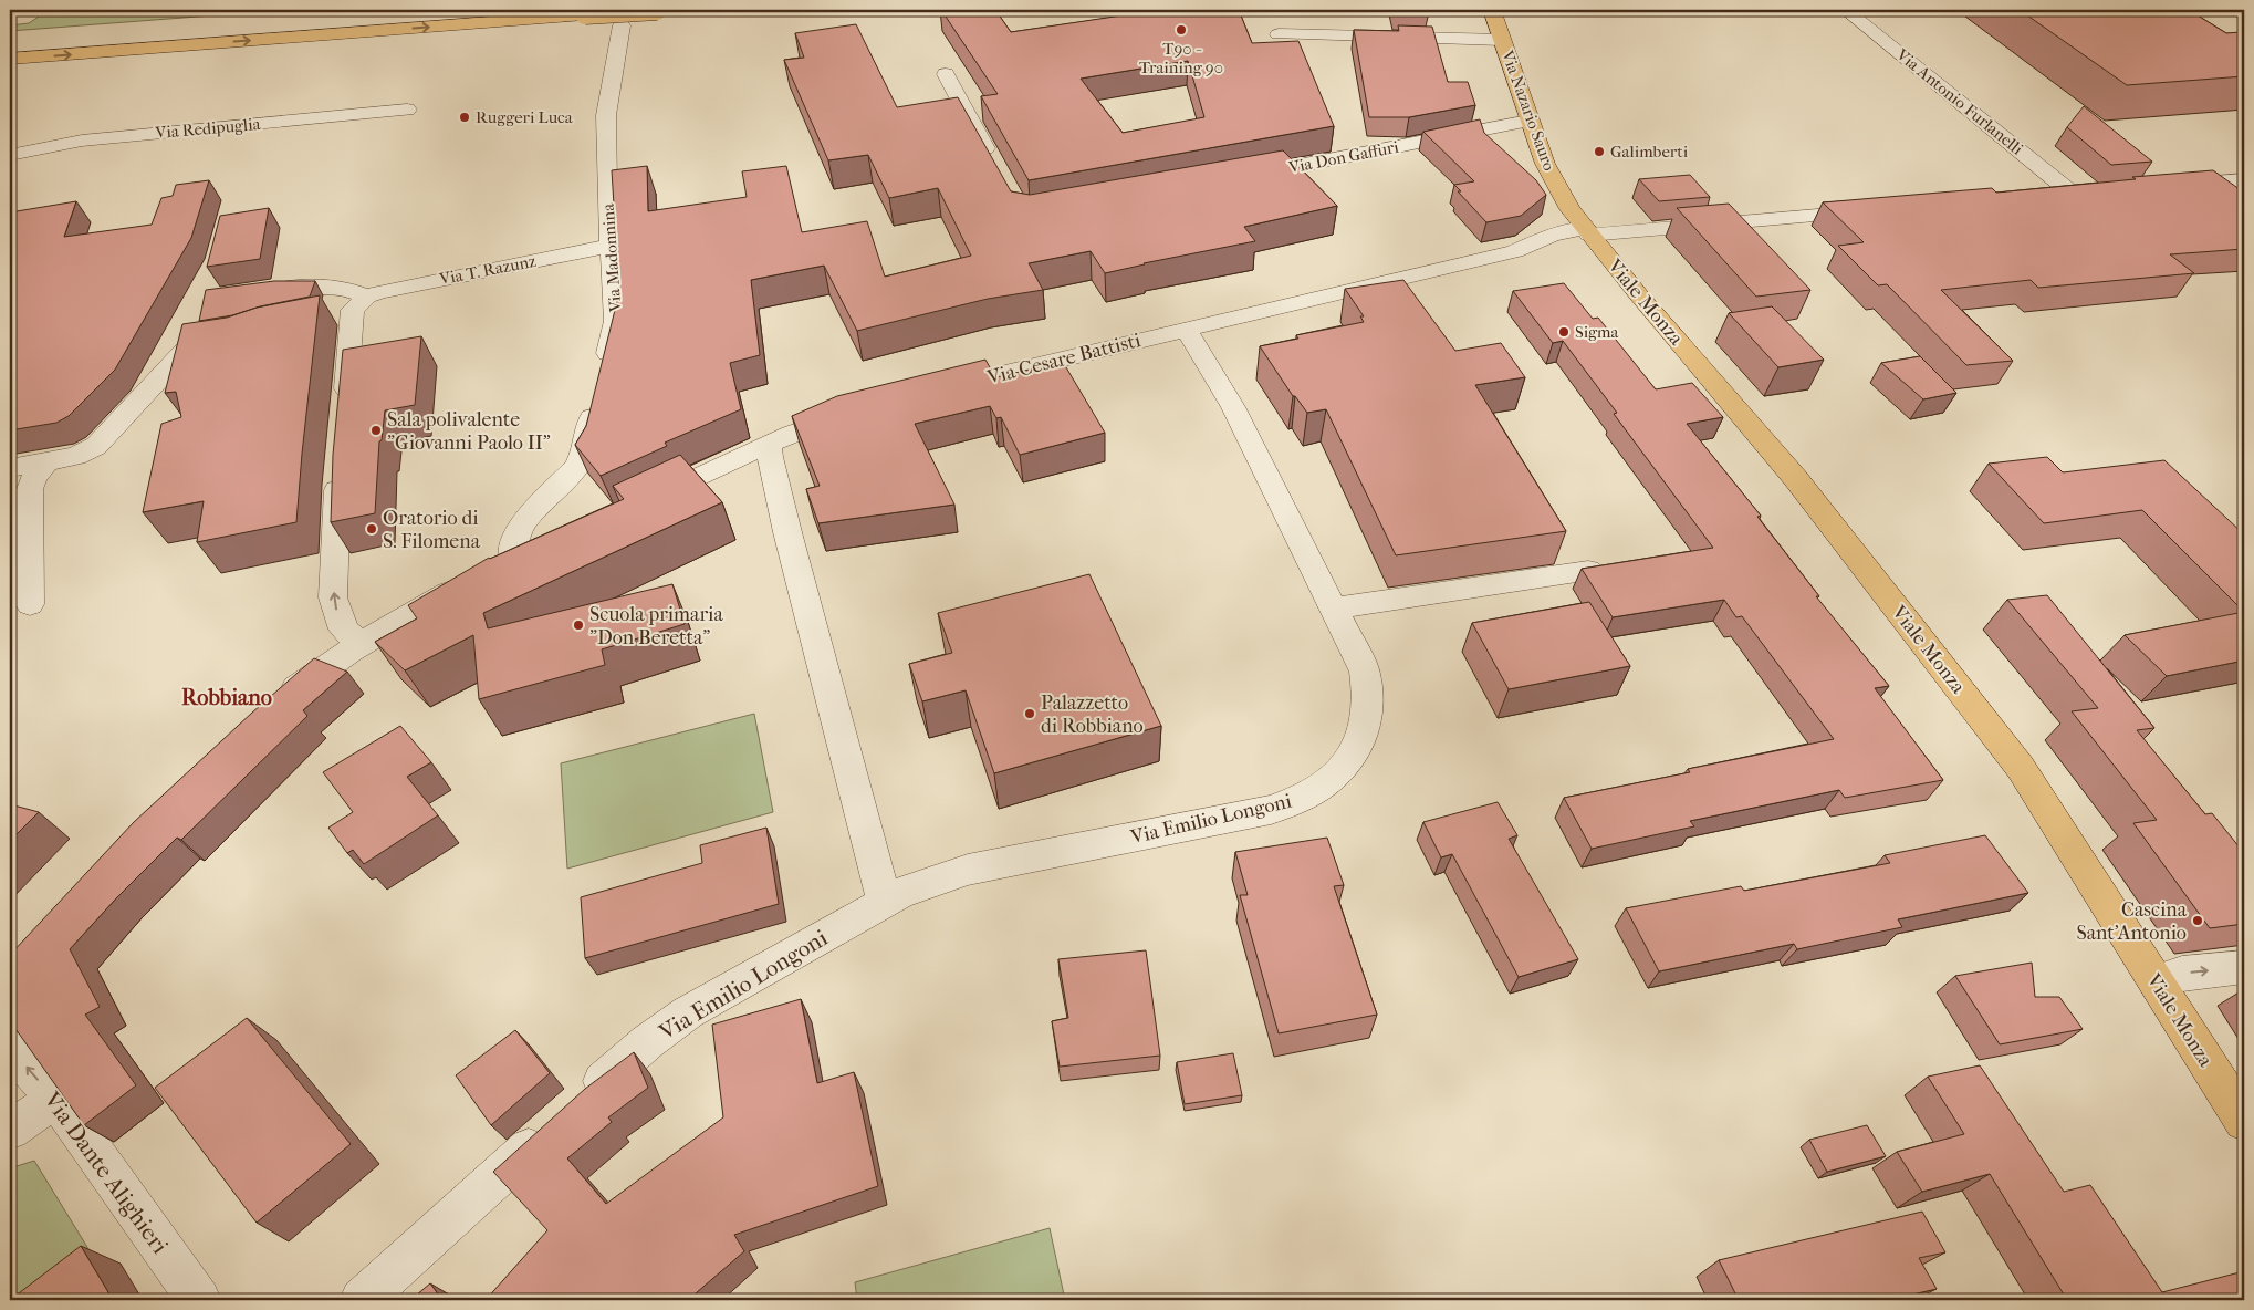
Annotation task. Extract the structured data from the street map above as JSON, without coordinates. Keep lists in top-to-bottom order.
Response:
{
  "streets": {
    "main road": ["Via Nazario Sauro", "Viale Monza"],
    "street": [
      "Via Antonio Furlanelli",
      "Via Redipuglia",
      "Via Don Gaffuri",
      "Via Madonnina",
      "Via T. Razunz",
      "Via Cesare Battisti",
      "Via Emilio Longoni",
      "Via Dante Alighieri"
    ]
  },
  "crossings": [
    ["Via Nazario Sauro", "Via Don Gaffuri"],
    ["Via Nazario Sauro", "Viale Monza"],
    ["Via Nazario Sauro", "Via Cesare Battisti"],
    ["Via Madonnina", "Via T. Razunz"],
    ["Viale Monza", "Via Cesare Battisti"],
    ["Via Cesare Battisti", "Via Emilio Longoni"]
  ],
  "districts": ["Robbiano"],
  "places": [
    "T90 - Training 90",
    "Ruggeri Luca",
    "Galimberti",
    "Sigma",
    "Sala polivalente \"Giovanni Paolo II\"",
    "Oratorio di S. Filomena",
    "Scuola primaria \"Don Beretta\"",
    "Palazzetto di Robbiano",
    "Cascina Sant'Antonio"
  ]
}
